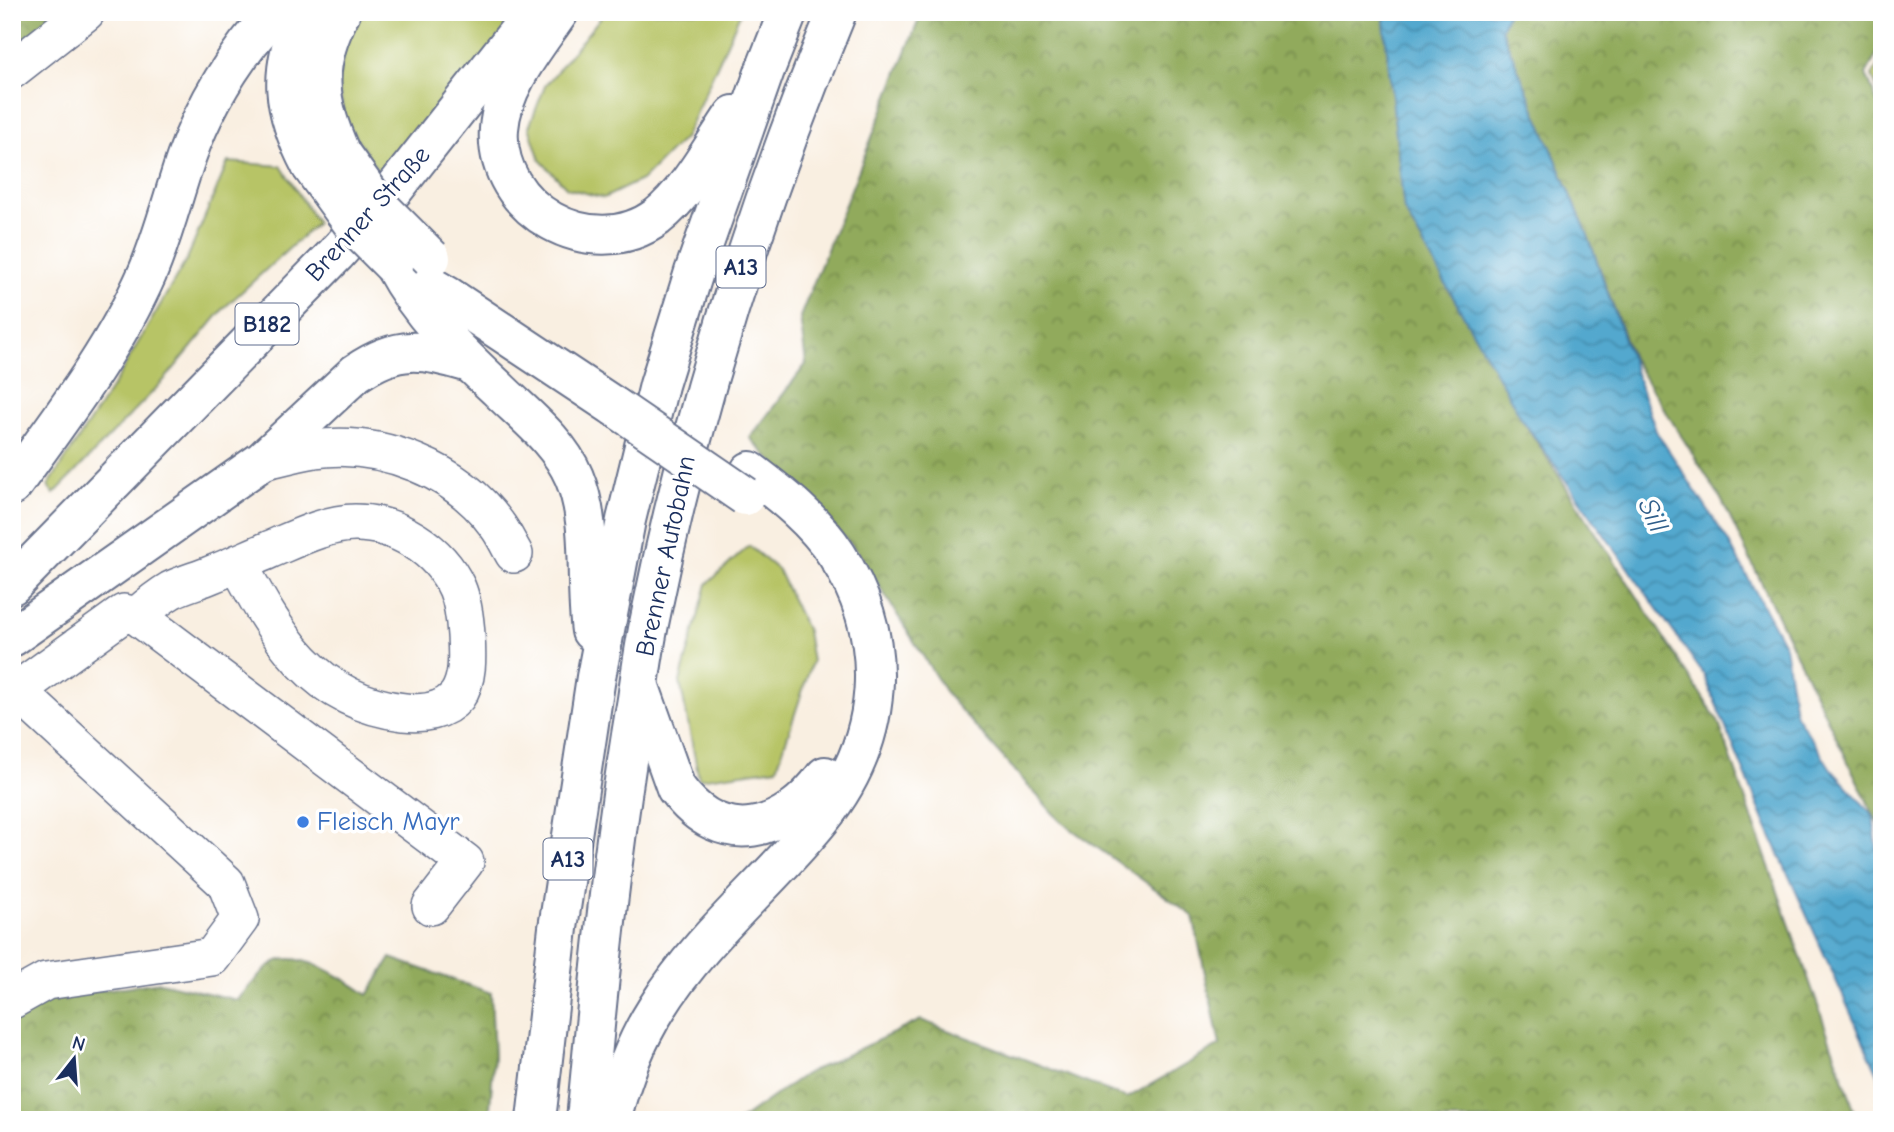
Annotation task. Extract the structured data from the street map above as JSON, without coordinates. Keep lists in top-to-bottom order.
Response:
{
  "streets": {
    "main road": [
      "Brenner Straße",
      "A13",
      "B182",
      "Brenner Autobahn"
    ]
  },
  "water": ["Sill"],
  "places": ["Fleisch Mayr"],
  "north": "top"
}
